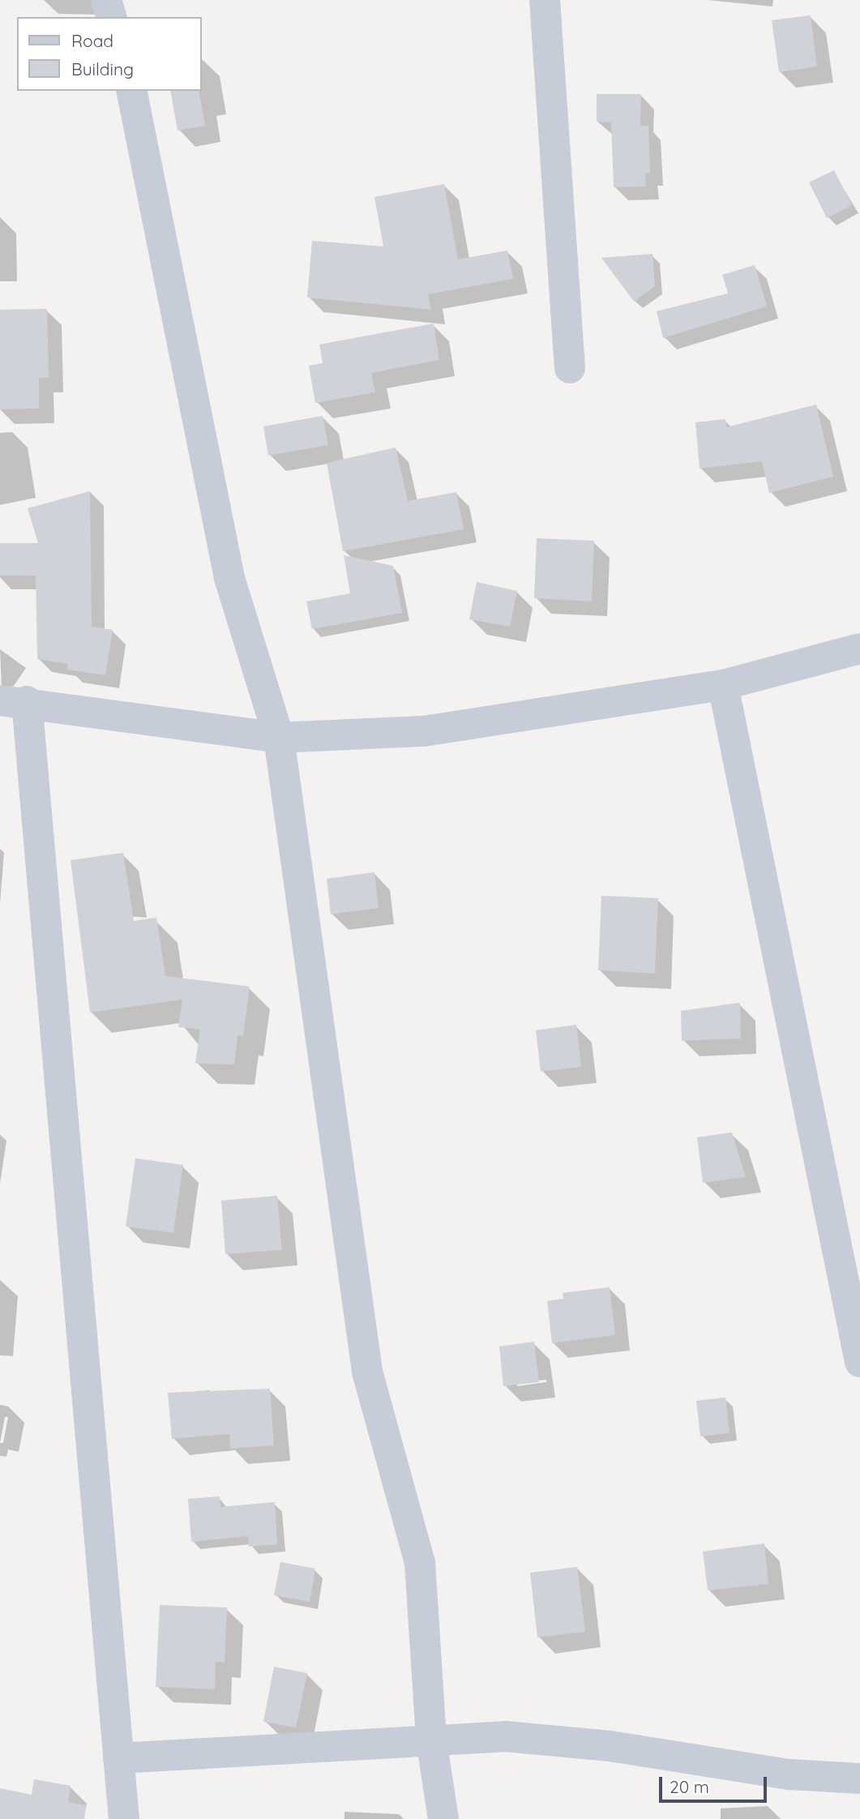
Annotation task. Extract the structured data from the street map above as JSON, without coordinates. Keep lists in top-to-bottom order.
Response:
{
  "legend": ["Road", "Building"],
  "scale_bar": "20 m"
}
